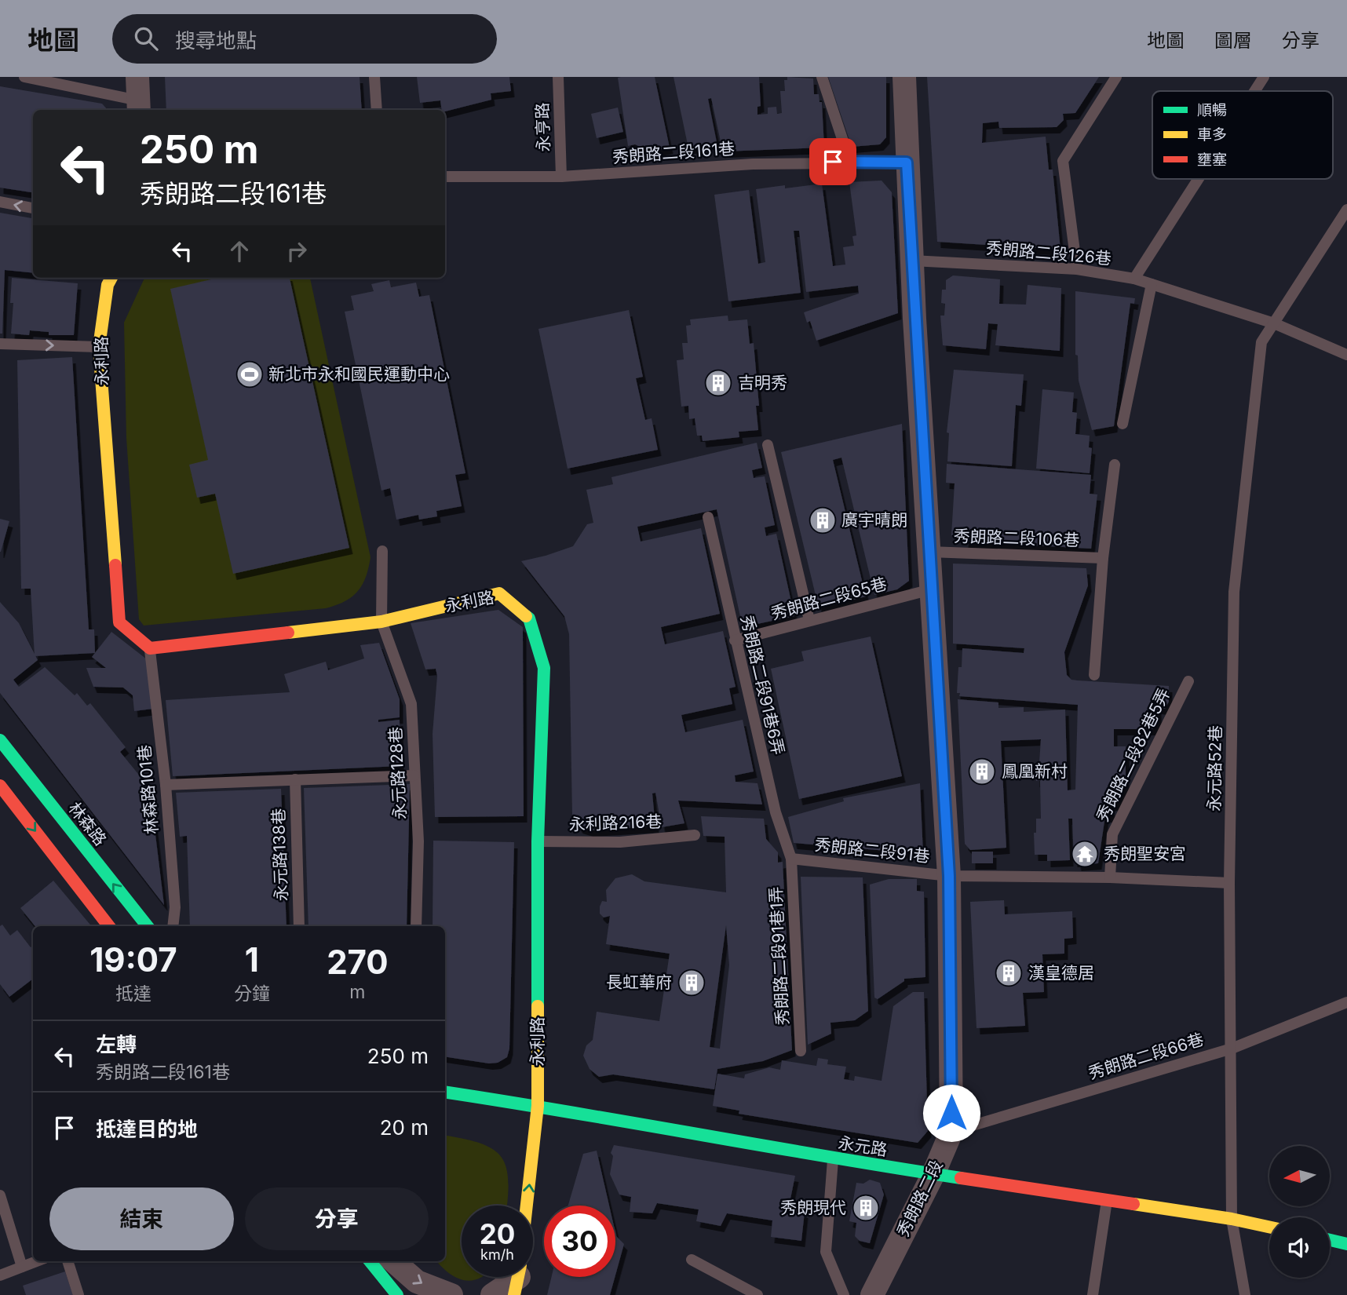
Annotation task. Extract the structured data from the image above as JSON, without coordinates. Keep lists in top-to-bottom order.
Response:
{
  "streets": {
    "street": [
      "永利路",
      "林森路",
      "永元路",
      "秀朗路二段"
    ],
    "lane": [
      "永亨路",
      "秀朗路二段161巷",
      "秀朗路二段126巷",
      "秀朗路二段106巷",
      "秀朗路二段65巷",
      "秀朗路二段91巷6弄",
      "秀朗路二段82巷5弄",
      "永元路52巷",
      "永元路128巷",
      "林森路101巷",
      "永利路216巷",
      "秀朗路二段91巷",
      "永元路138巷",
      "秀朗路二段91巷1弄",
      "秀朗路二段66巷"
    ]
  },
  "crossings": [
    ["永亨路", "秀朗路二段161巷"],
    ["秀朗路二段161巷", "秀朗路二段"],
    ["秀朗路二段126巷", "永元路52巷"],
    ["秀朗路二段126巷", "秀朗路二段"],
    ["永利路", "永元路128巷"],
    ["永利路", "林森路101巷"],
    ["永利路", "永利路216巷"],
    ["永利路", "永元路"],
    ["秀朗路二段106巷", "秀朗路二段"],
    ["秀朗路二段65巷", "秀朗路二段91巷6弄"],
    ["秀朗路二段65巷", "秀朗路二段"],
    ["秀朗路二段91巷6弄", "秀朗路二段91巷"],
    ["秀朗路二段91巷6弄", "秀朗路二段91巷1弄"],
    ["秀朗路二段82巷5弄", "秀朗路二段91巷"],
    ["永元路52巷", "秀朗路二段91巷"],
    ["永元路52巷", "秀朗路二段66巷"],
    ["永元路52巷", "永元路"],
    ["秀朗路二段91巷", "秀朗路二段91巷1弄"],
    ["秀朗路二段91巷", "秀朗路二段"],
    ["秀朗路二段66巷", "秀朗路二段"],
    ["永元路", "秀朗路二段"]
  ],
  "places": {
    "sports": ["新北市永和國民運動中心"],
    "building": [
      "吉明秀",
      "廣宇晴朗",
      "鳳凰新村",
      "漢皇德居",
      "長虹華府",
      "秀朗現代"
    ],
    "temple": ["秀朗聖安宮"]
  },
  "legend": ["順暢", "車多", "壅塞"],
  "north": "left",
  "page": {
    "header": "地圖",
    "search": "搜尋地點",
    "nav": ["地圖", "圖層", "分享"],
    "turn": ["250 m", "秀朗路二段161巷"],
    "eta": [
      "19:07",
      "抵達",
      "1",
      "分鐘",
      "270",
      "m"
    ],
    "list": [
      {
        "name": "左轉",
        "note": "秀朗路二段161巷",
        "value": "250 m"
      },
      {
        "name": "抵達目的地",
        "value": "20 m"
      }
    ],
    "buttons": ["結束", "分享"],
    "speed": "20 km/h",
    "limit": "30"
  }
}
